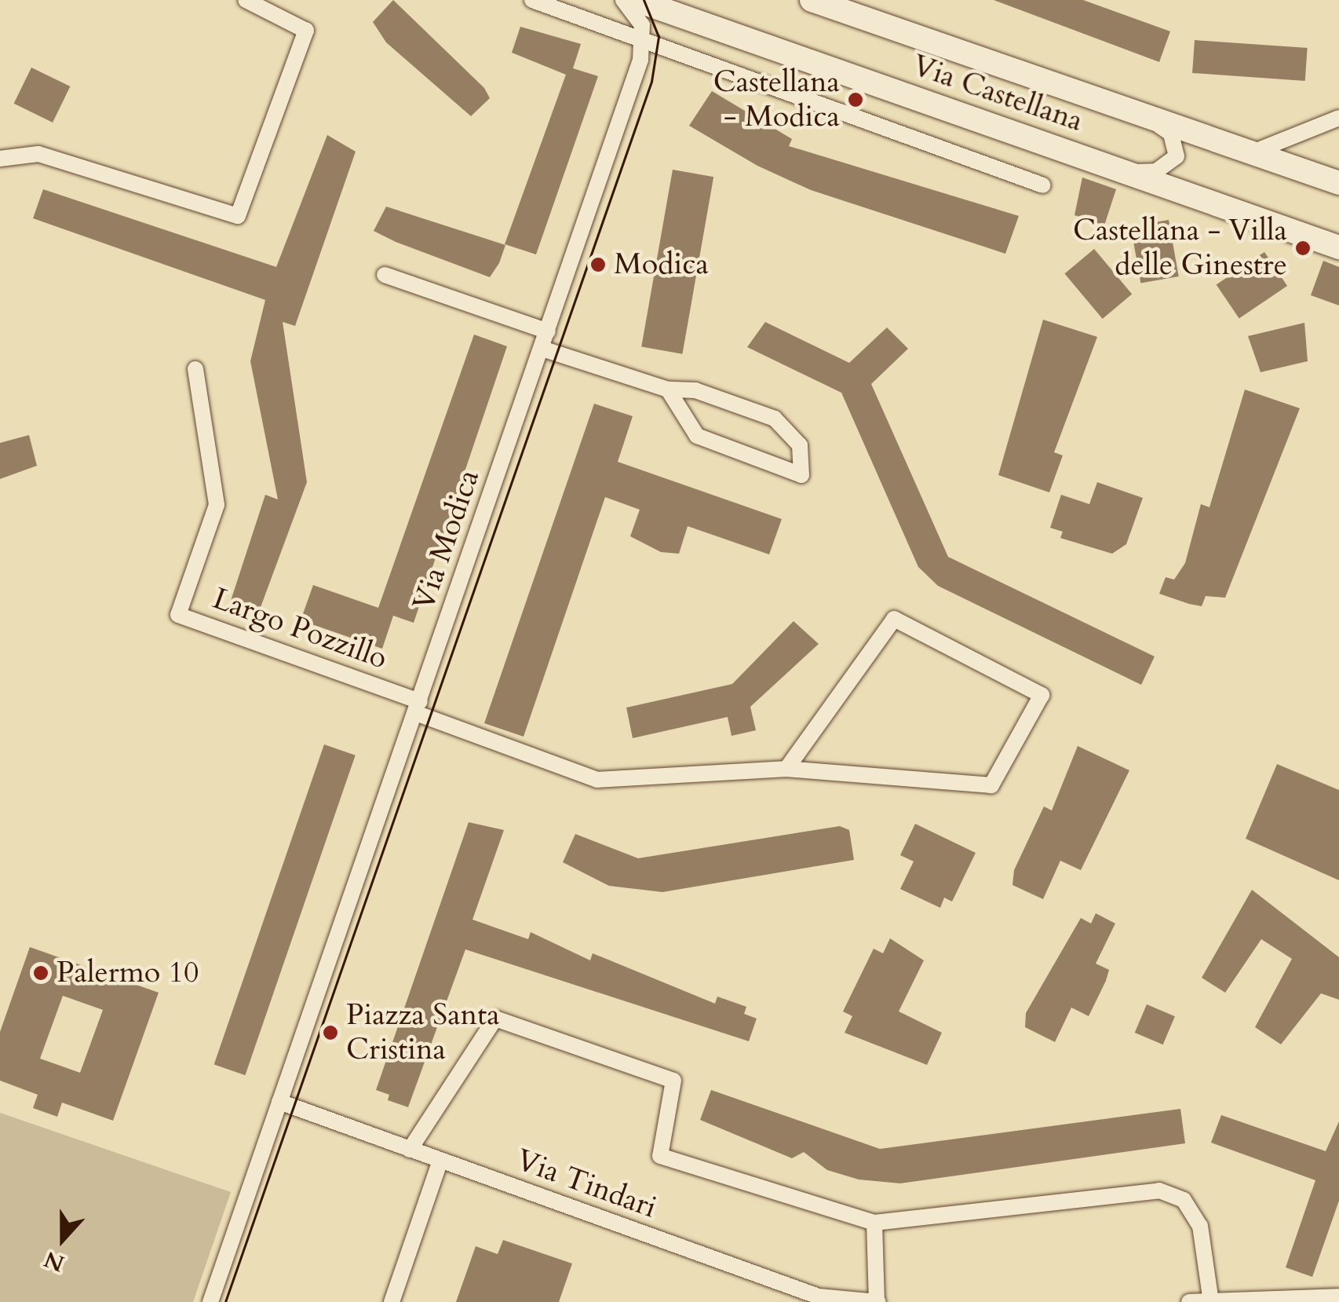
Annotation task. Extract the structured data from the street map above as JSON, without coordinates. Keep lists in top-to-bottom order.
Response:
{
  "streets": {
    "main road": ["Via Castellana"],
    "street": ["Via Modica", "Largo Pozzillo", "Via Tindari"]
  },
  "crossings": [
    ["Via Modica", "Largo Pozzillo"],
    ["Via Modica", "Via Tindari"]
  ],
  "places": [
    "Castellana - Modica",
    "Castellana - Villa delle Ginestre",
    "Modica",
    "Palermo 10",
    "Piazza Santa Cristina"
  ],
  "north": "bottom"
}
